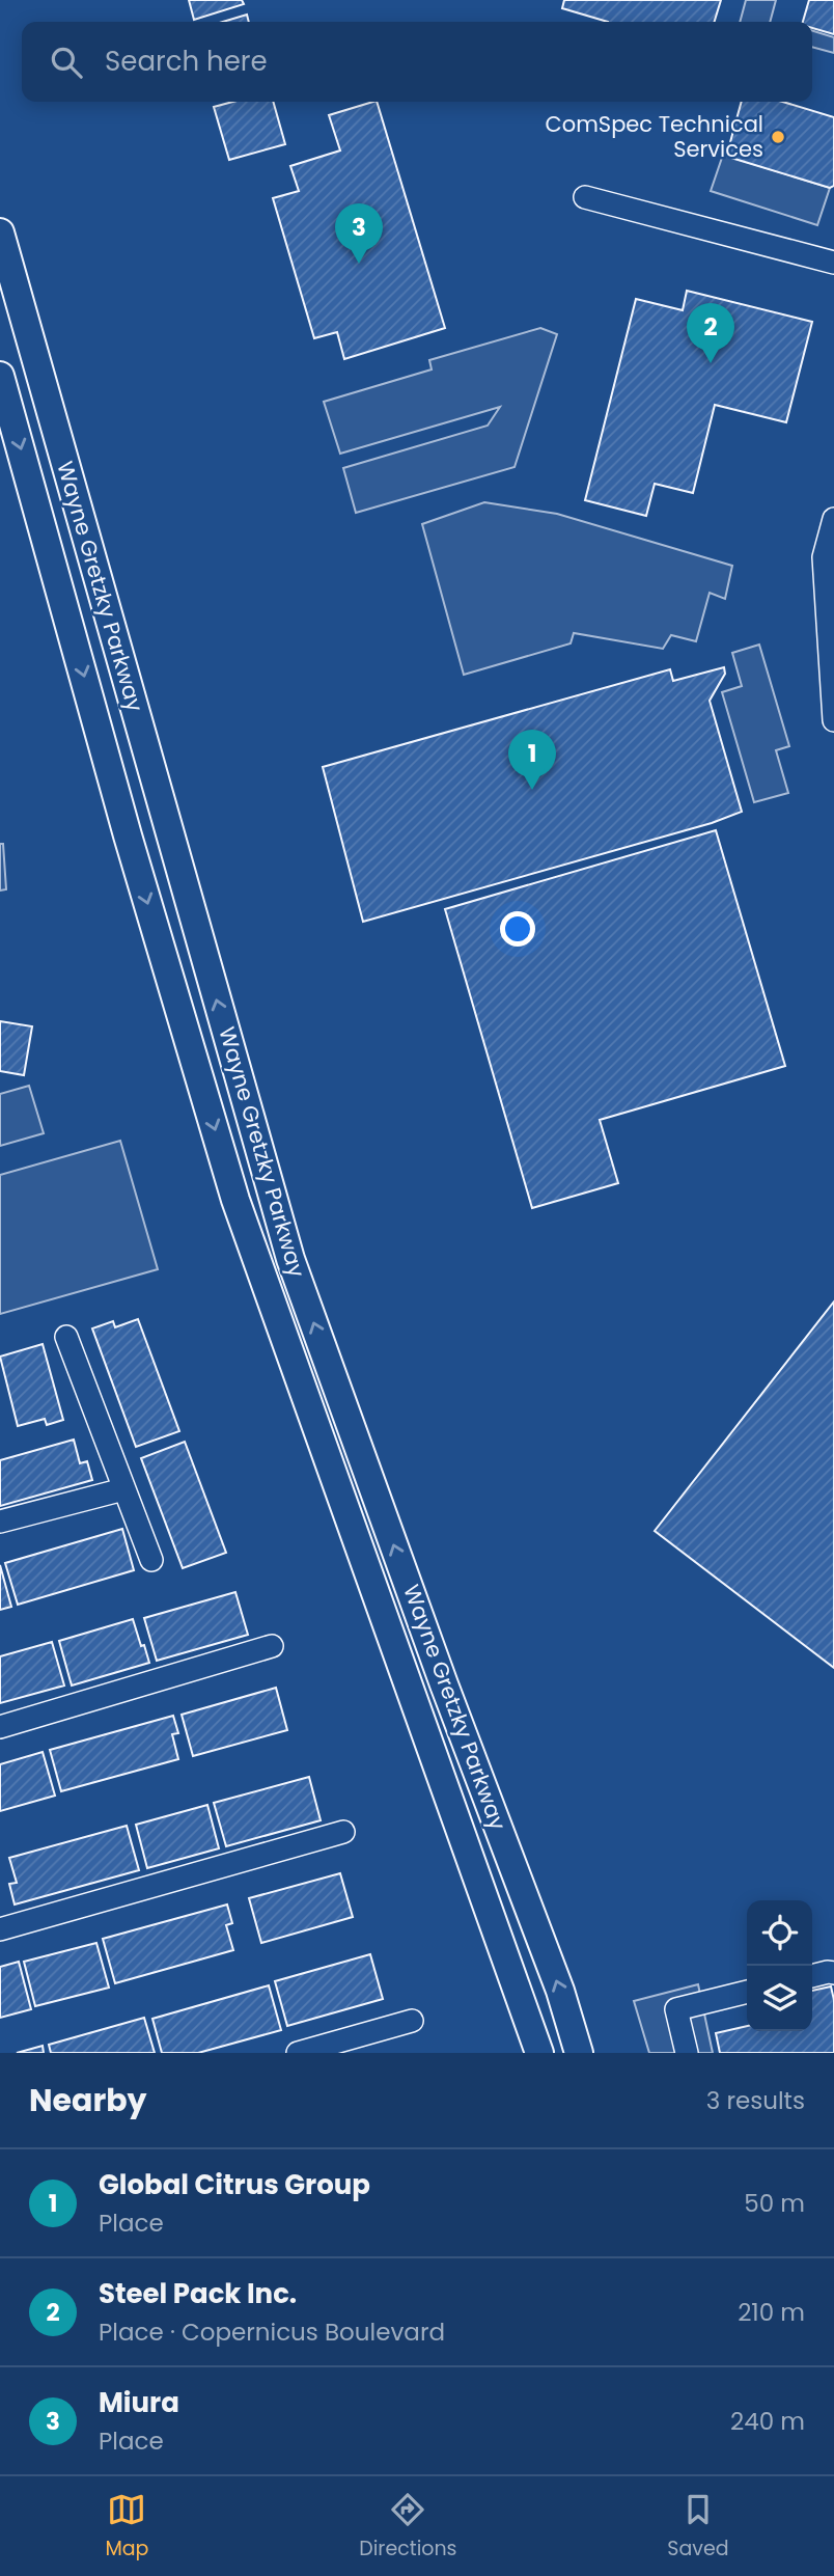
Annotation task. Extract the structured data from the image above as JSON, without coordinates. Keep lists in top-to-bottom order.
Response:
{
  "streets": {
    "main road": ["Wayne Gretzky Parkway"]
  },
  "places": ["ComSpec Technical Services"],
  "page": {
    "search": "Search here",
    "pins": ["3", "2", "1"],
    "heading": ["Nearby", "3 results"],
    "list": [
      {
        "mark": "1",
        "name": "Global Citrus Group",
        "note": "Place",
        "value": "50 m"
      },
      {
        "mark": "2",
        "name": "Steel Pack Inc.",
        "note": "Place · Copernicus Boulevard",
        "value": "210 m"
      },
      {
        "mark": "3",
        "name": "Miura",
        "note": "Place",
        "value": "240 m"
      }
    ],
    "nav": ["Map", "Directions", "Saved"]
  }
}
